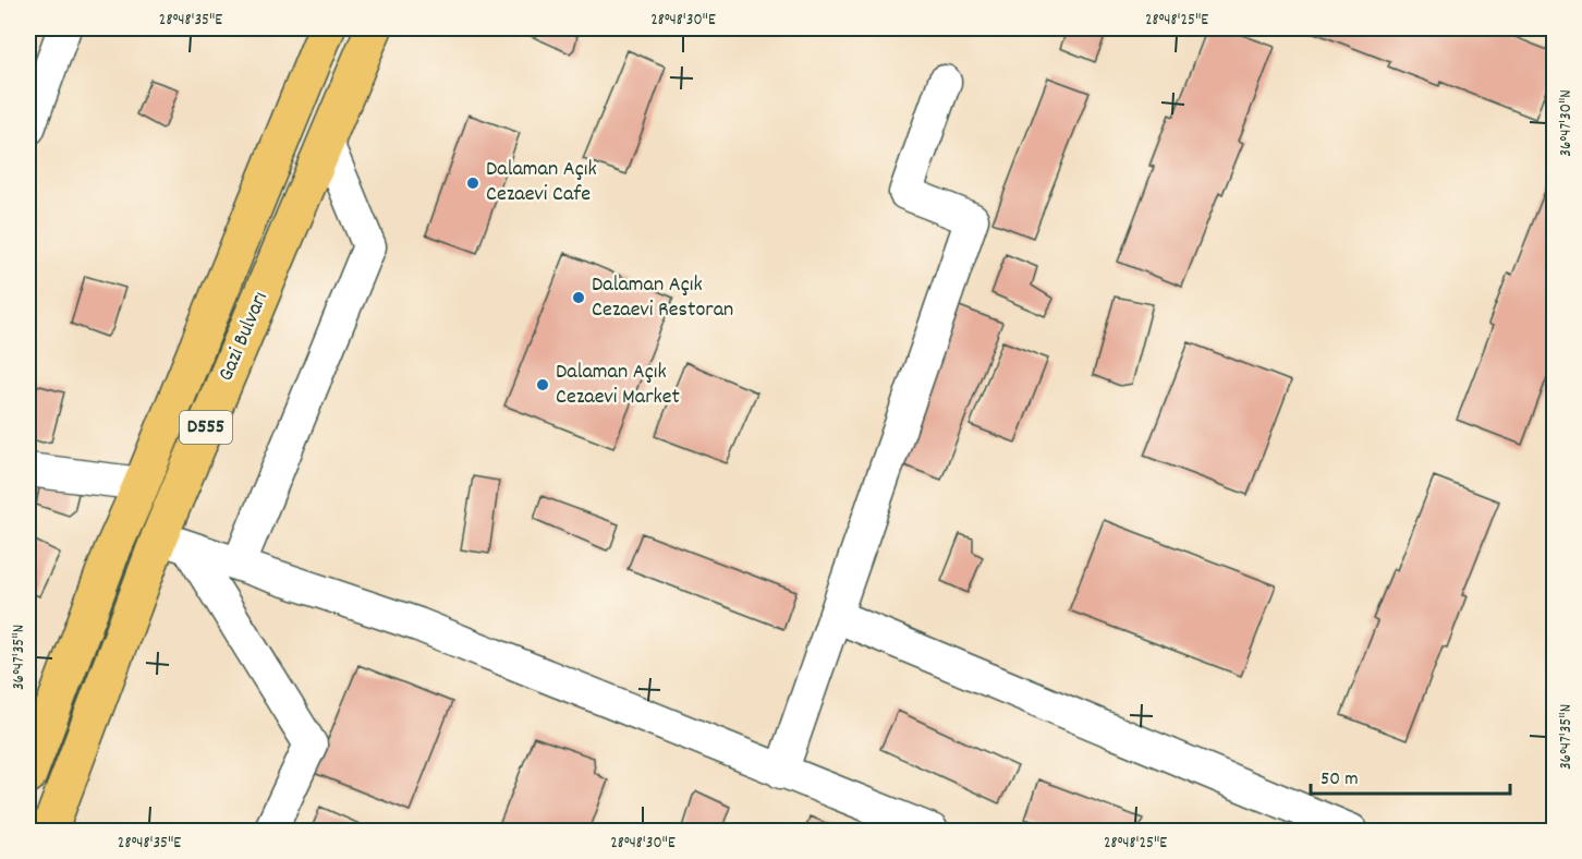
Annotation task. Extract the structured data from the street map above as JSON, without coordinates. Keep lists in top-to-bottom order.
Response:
{
  "streets": {
    "main road": ["Gazi Bulvarı", "D555"]
  },
  "places": ["Dalaman Açık Cezaevi Cafe", "Dalaman Açık Cezaevi Restoran", "Dalaman Açık Cezaevi Market"],
  "scale_bar": "50 m",
  "coordinates": [
    "28°48'35\"E",
    "28°48'30\"E",
    "28°48'25\"E",
    "36°47'30\"N",
    "36°47'35\"N"
  ]
}
